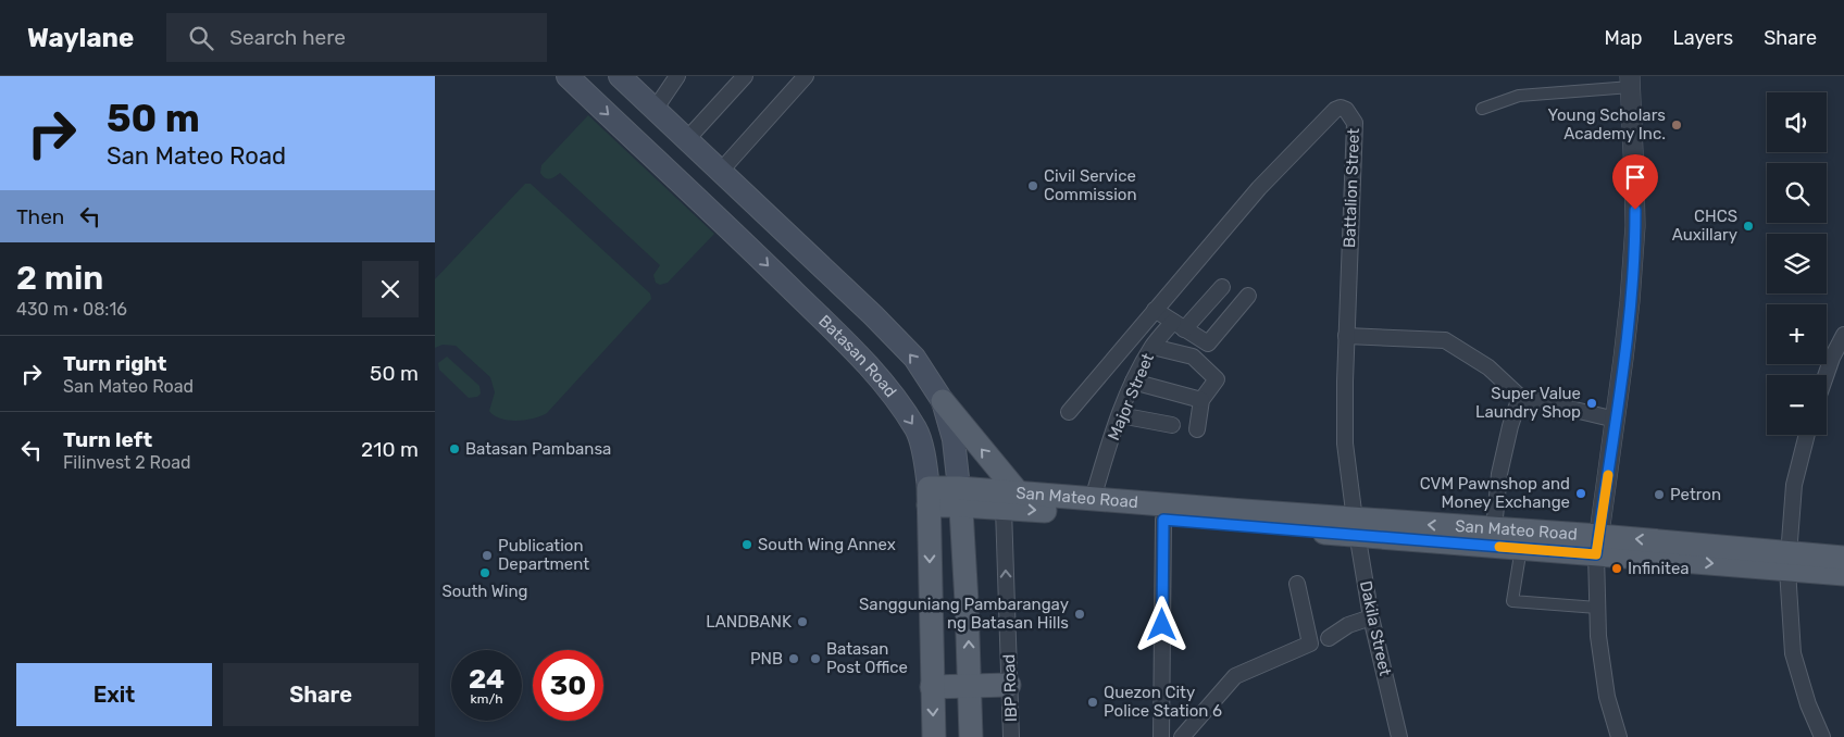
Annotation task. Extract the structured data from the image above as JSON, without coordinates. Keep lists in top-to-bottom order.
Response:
{
  "streets": {
    "main road": ["Batasan Road", "San Mateo Road"],
    "street": [
      "Battalion Street",
      "Major Street",
      "Dakila Street",
      "IBP Road"
    ]
  },
  "crossings": [
    ["Battalion Street", "San Mateo Road"],
    ["Battalion Street", "Dakila Street"],
    ["Batasan Road", "San Mateo Road"],
    ["Major Street", "San Mateo Road"],
    ["San Mateo Road", "Dakila Street"],
    ["San Mateo Road", "IBP Road"]
  ],
  "one_way": ["IBP Road"],
  "places": [
    "Young Scholars Academy Inc.",
    "Civil Service Commission",
    "CHCS Auxillary",
    "Super Value Laundry Shop",
    "Batasan Pambansa",
    "CVM Pawnshop and Money Exchange",
    "Petron",
    "South Wing Annex",
    "Publication Department",
    "Infinitea",
    "South Wing",
    "Sangguniang Pambarangay ng Batasan Hills",
    "LANDBANK",
    "PNB",
    "Batasan Post Office",
    "Quezon City Police Station 6"
  ],
  "page": {
    "header": "Waylane",
    "search": "Search here",
    "nav": ["Map", "Layers", "Share"],
    "turn": ["50 m", "San Mateo Road"],
    "map_buttons": ["+", "−"],
    "then": "Then",
    "heading": ["2 min", "430 m · 08:16"],
    "list": [
      {
        "name": "Turn right",
        "note": "San Mateo Road",
        "value": "50 m"
      },
      {
        "name": "Turn left",
        "note": "Filinvest 2 Road",
        "value": "210 m"
      }
    ],
    "speed": "24 km/h",
    "limit": "30",
    "buttons": ["Exit", "Share"]
  }
}
